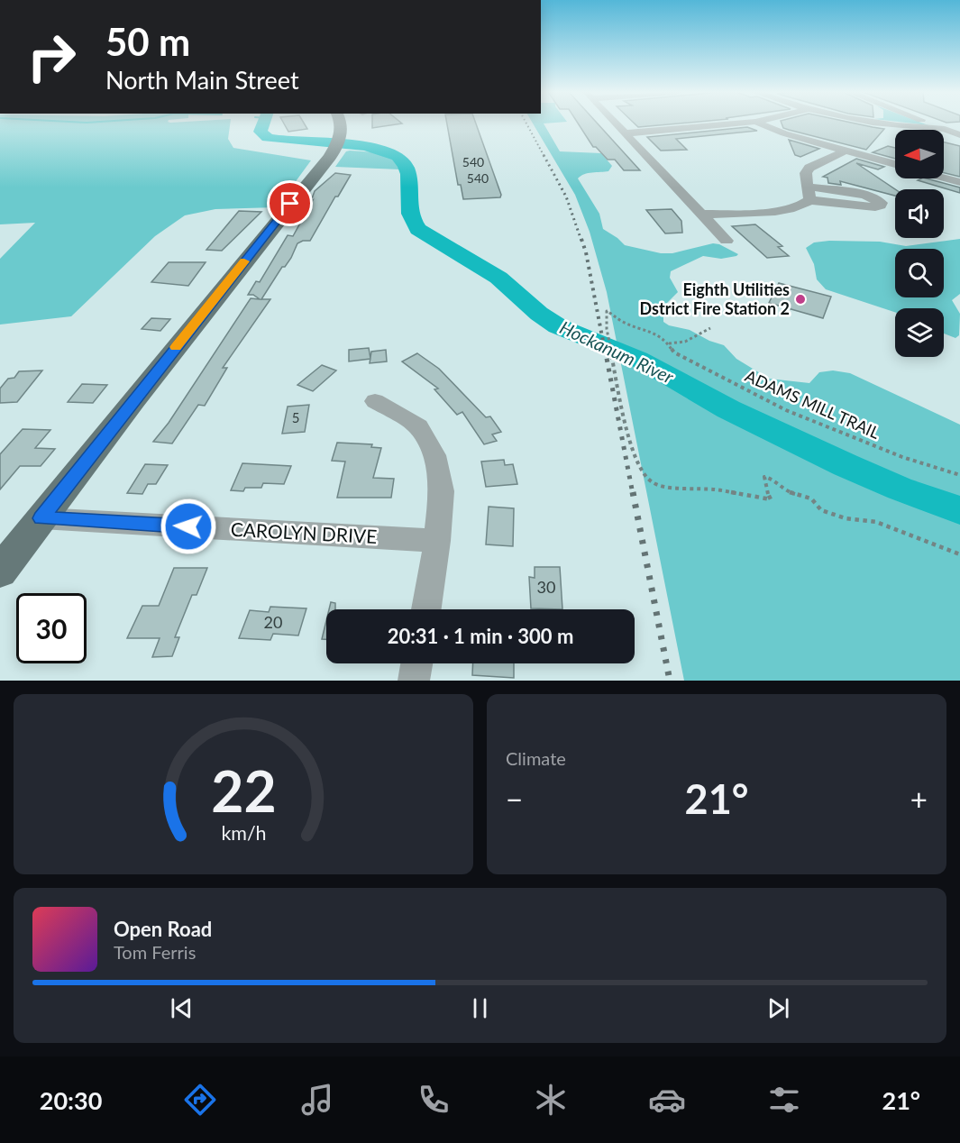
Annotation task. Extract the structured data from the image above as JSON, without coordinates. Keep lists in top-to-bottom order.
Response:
{
  "streets": {
    "street": ["CAROLYN DRIVE"],
    "path": ["ADAMS MILL TRAIL"]
  },
  "water": ["Hockanum River"],
  "places": ["Eighth Utilities Dstrict Fire Station 2"],
  "house_numbers": [
    "540",
    "540",
    "5",
    "30",
    "20"
  ],
  "north": "left",
  "page": {
    "turn": ["50 m", "North Main Street"],
    "limit": "30",
    "trip": "20:31 · 1 min · 300 m",
    "tile": "Climate",
    "heat": ["−", "21°", "+"],
    "song": ["Open Road", "Tom Ferris"],
    "tabs": ["20:30", "21°"],
    "gauge": ["22", "km/h"]
  }
}
